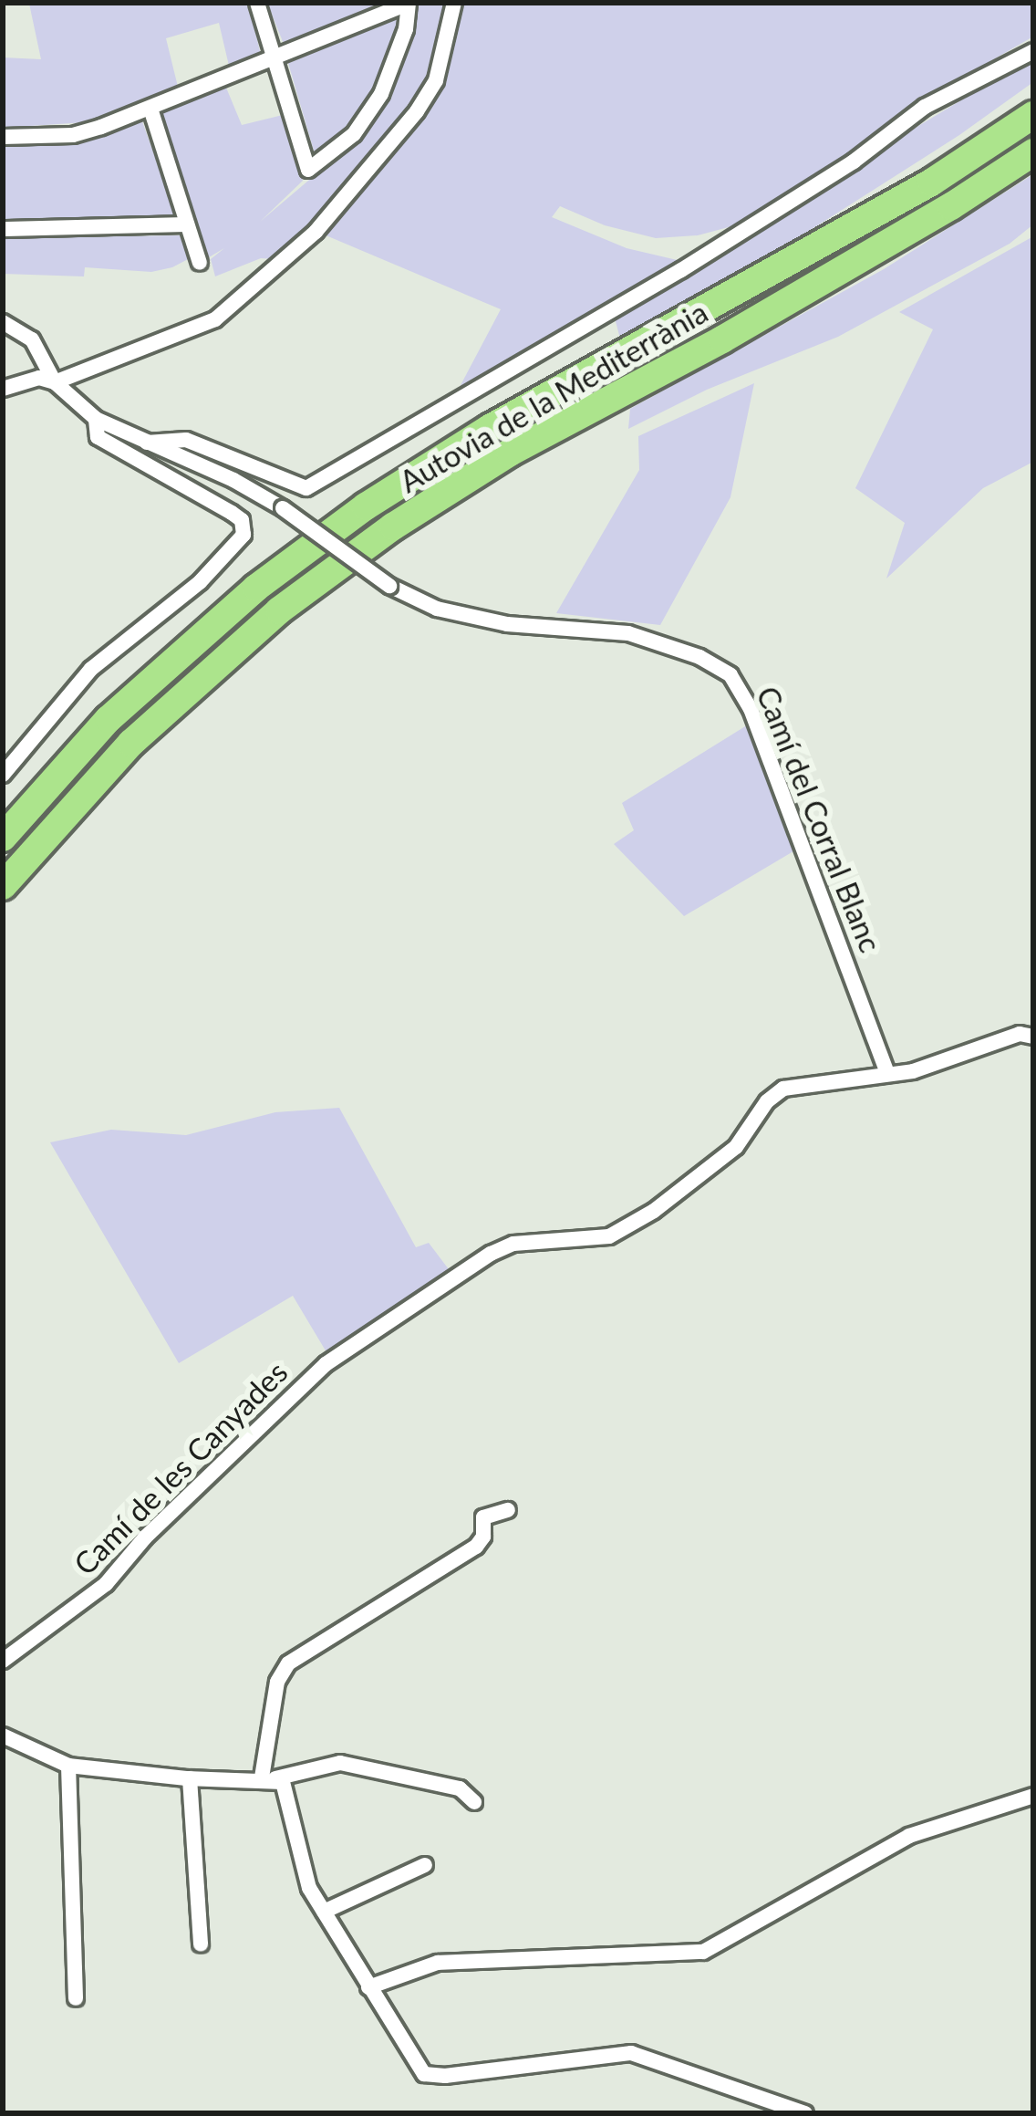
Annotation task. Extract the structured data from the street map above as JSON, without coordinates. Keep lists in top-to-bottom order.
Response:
{
  "streets": {
    "highway": ["Autovia de la Mediterrània"],
    "street": ["Camí del Corral Blanc", "Camí de les Canyades"]
  },
  "crossings": [
    ["Camí del Corral Blanc", "Camí de les Canyades"]
  ]
}
